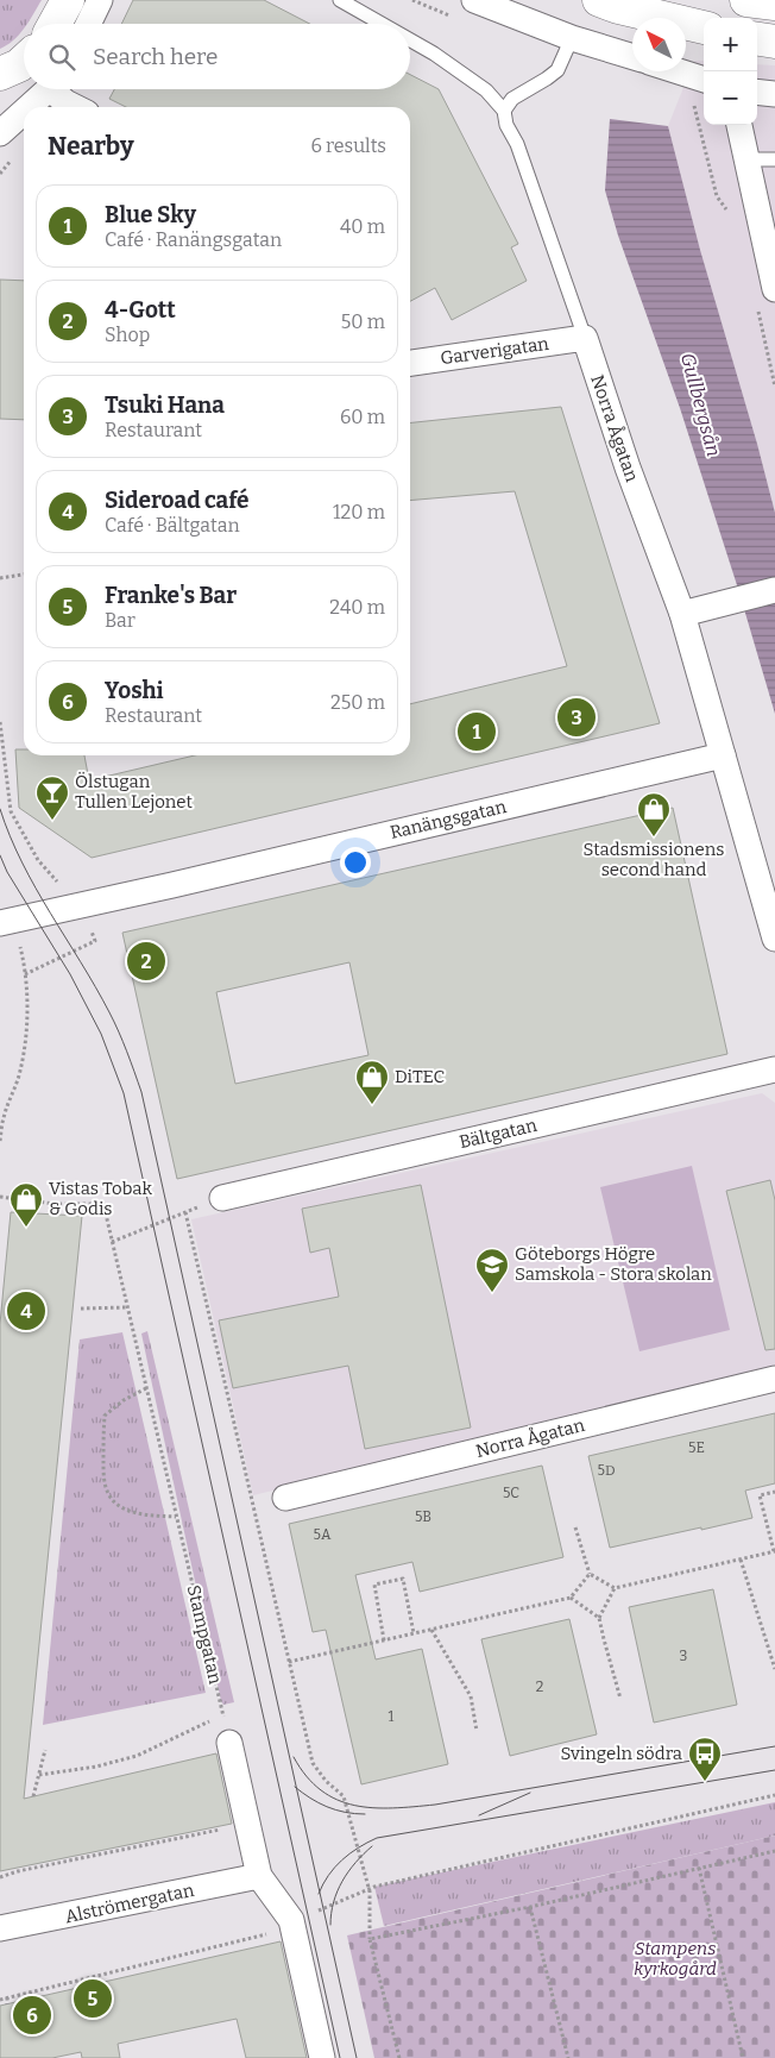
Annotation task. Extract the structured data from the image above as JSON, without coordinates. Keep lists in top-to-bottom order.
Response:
{
  "streets": {
    "street": [
      "Garverigatan",
      "Norra Ågatan",
      "Ranängsgatan",
      "Bältgatan",
      "Alströmergatan"
    ],
    "path": ["Stampgatan"]
  },
  "crossings": [
    ["Garverigatan", "Norra Ågatan"],
    ["Norra Ågatan", "Ranängsgatan"]
  ],
  "water": ["Gullbergsån"],
  "parks": ["Stampens kyrkogård"],
  "places": {
    "bar": ["Ölstugan Tullen Lejonet"],
    "shop": ["Stadsmissionens second hand", "DiTEC", "Vistas Tobak & Godis"],
    "school or university": ["Göteborgs Högre Samskola - Stora skolan"],
    "bus stop": ["Svingeln södra"]
  },
  "house_numbers": [
    "5E",
    "5D",
    "5C",
    "5B",
    "5A",
    "3",
    "2",
    "1"
  ],
  "north": "top left",
  "page": {
    "map_buttons": ["+", "−"],
    "search": "Search here",
    "heading": ["Nearby", "6 results"],
    "list": [
      {
        "mark": "1",
        "name": "Blue Sky",
        "note": "Café · Ranängsgatan",
        "value": "40 m"
      },
      {
        "mark": "2",
        "name": "4-Gott",
        "note": "Shop",
        "value": "50 m"
      },
      {
        "mark": "3",
        "name": "Tsuki Hana",
        "note": "Restaurant",
        "value": "60 m"
      },
      {
        "mark": "4",
        "name": "Sideroad café",
        "note": "Café · Bältgatan",
        "value": "120 m"
      },
      {
        "mark": "5",
        "name": "Franke's Bar",
        "note": "Bar",
        "value": "240 m"
      },
      {
        "mark": "6",
        "name": "Yoshi",
        "note": "Restaurant",
        "value": "250 m"
      }
    ],
    "pins": [
      "3",
      "1",
      "2",
      "4",
      "5",
      "6"
    ]
  }
}
